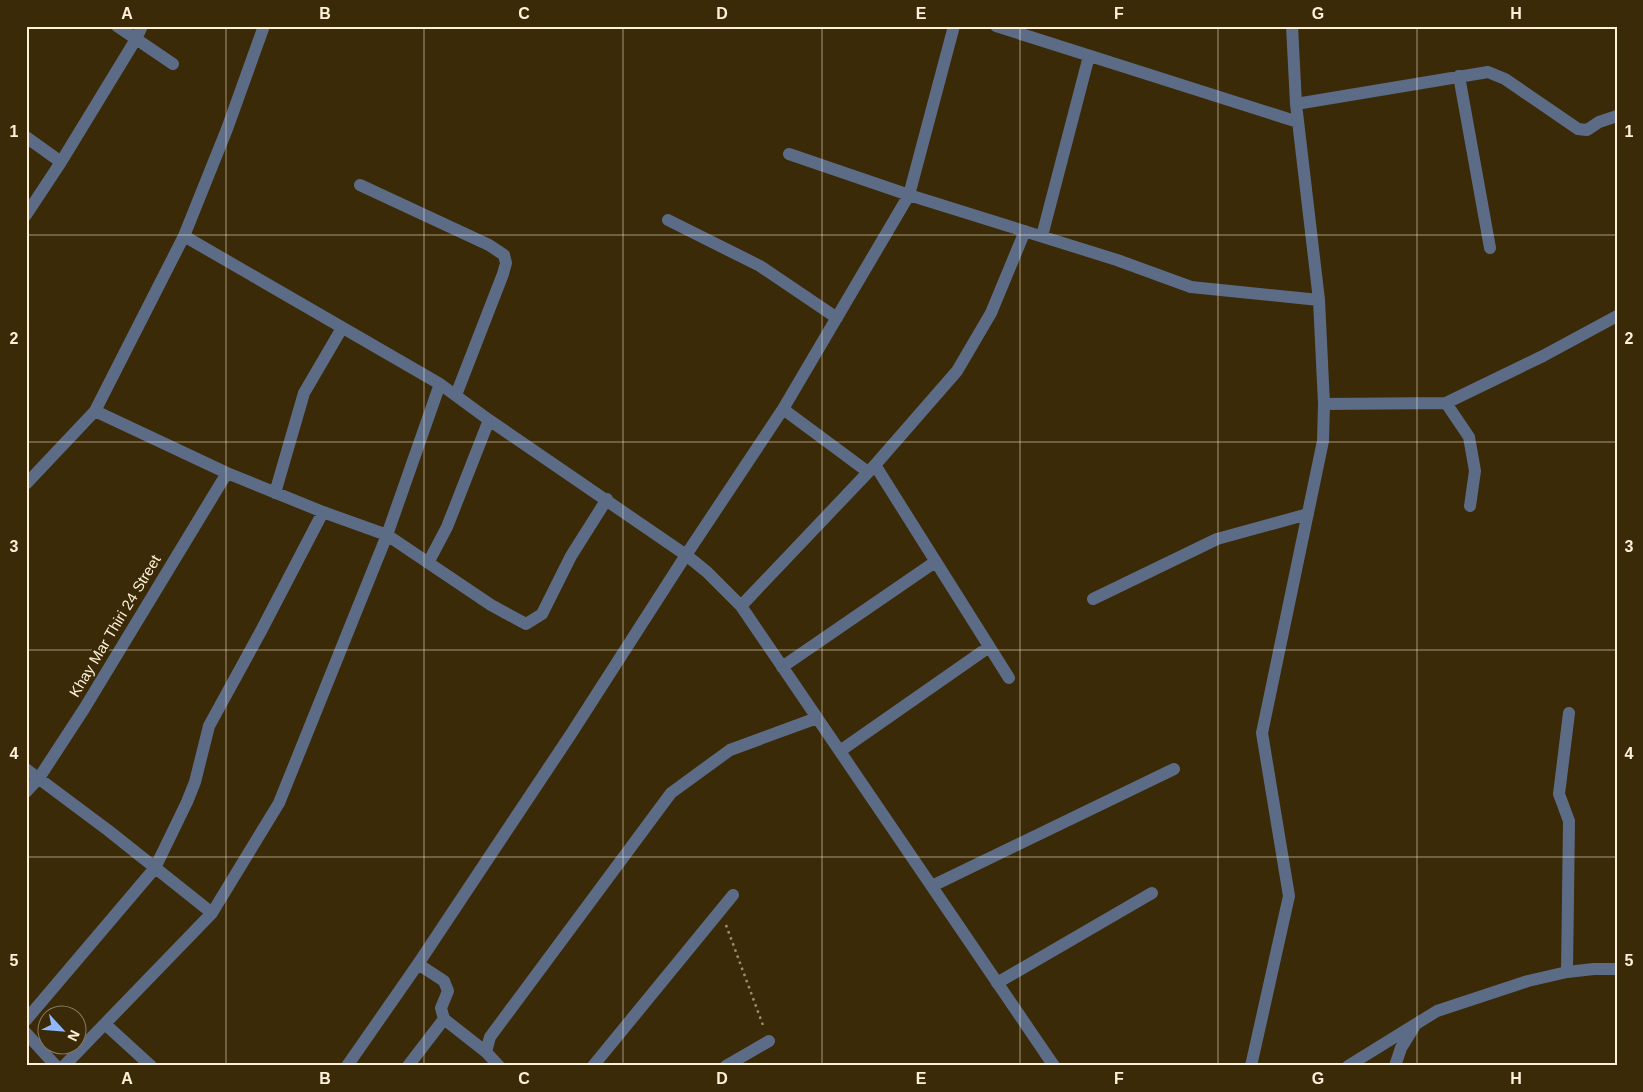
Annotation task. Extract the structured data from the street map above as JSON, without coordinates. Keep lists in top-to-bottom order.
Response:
{
  "streets": {
    "street": ["Khay Mar Thiri 24 Street"]
  },
  "north": "bottom right",
  "grid": {
    "columns": [
      "A",
      "B",
      "C",
      "D",
      "E",
      "F",
      "G",
      "H"
    ],
    "rows": [
      "1",
      "2",
      "3",
      "4",
      "5"
    ]
  }
}
